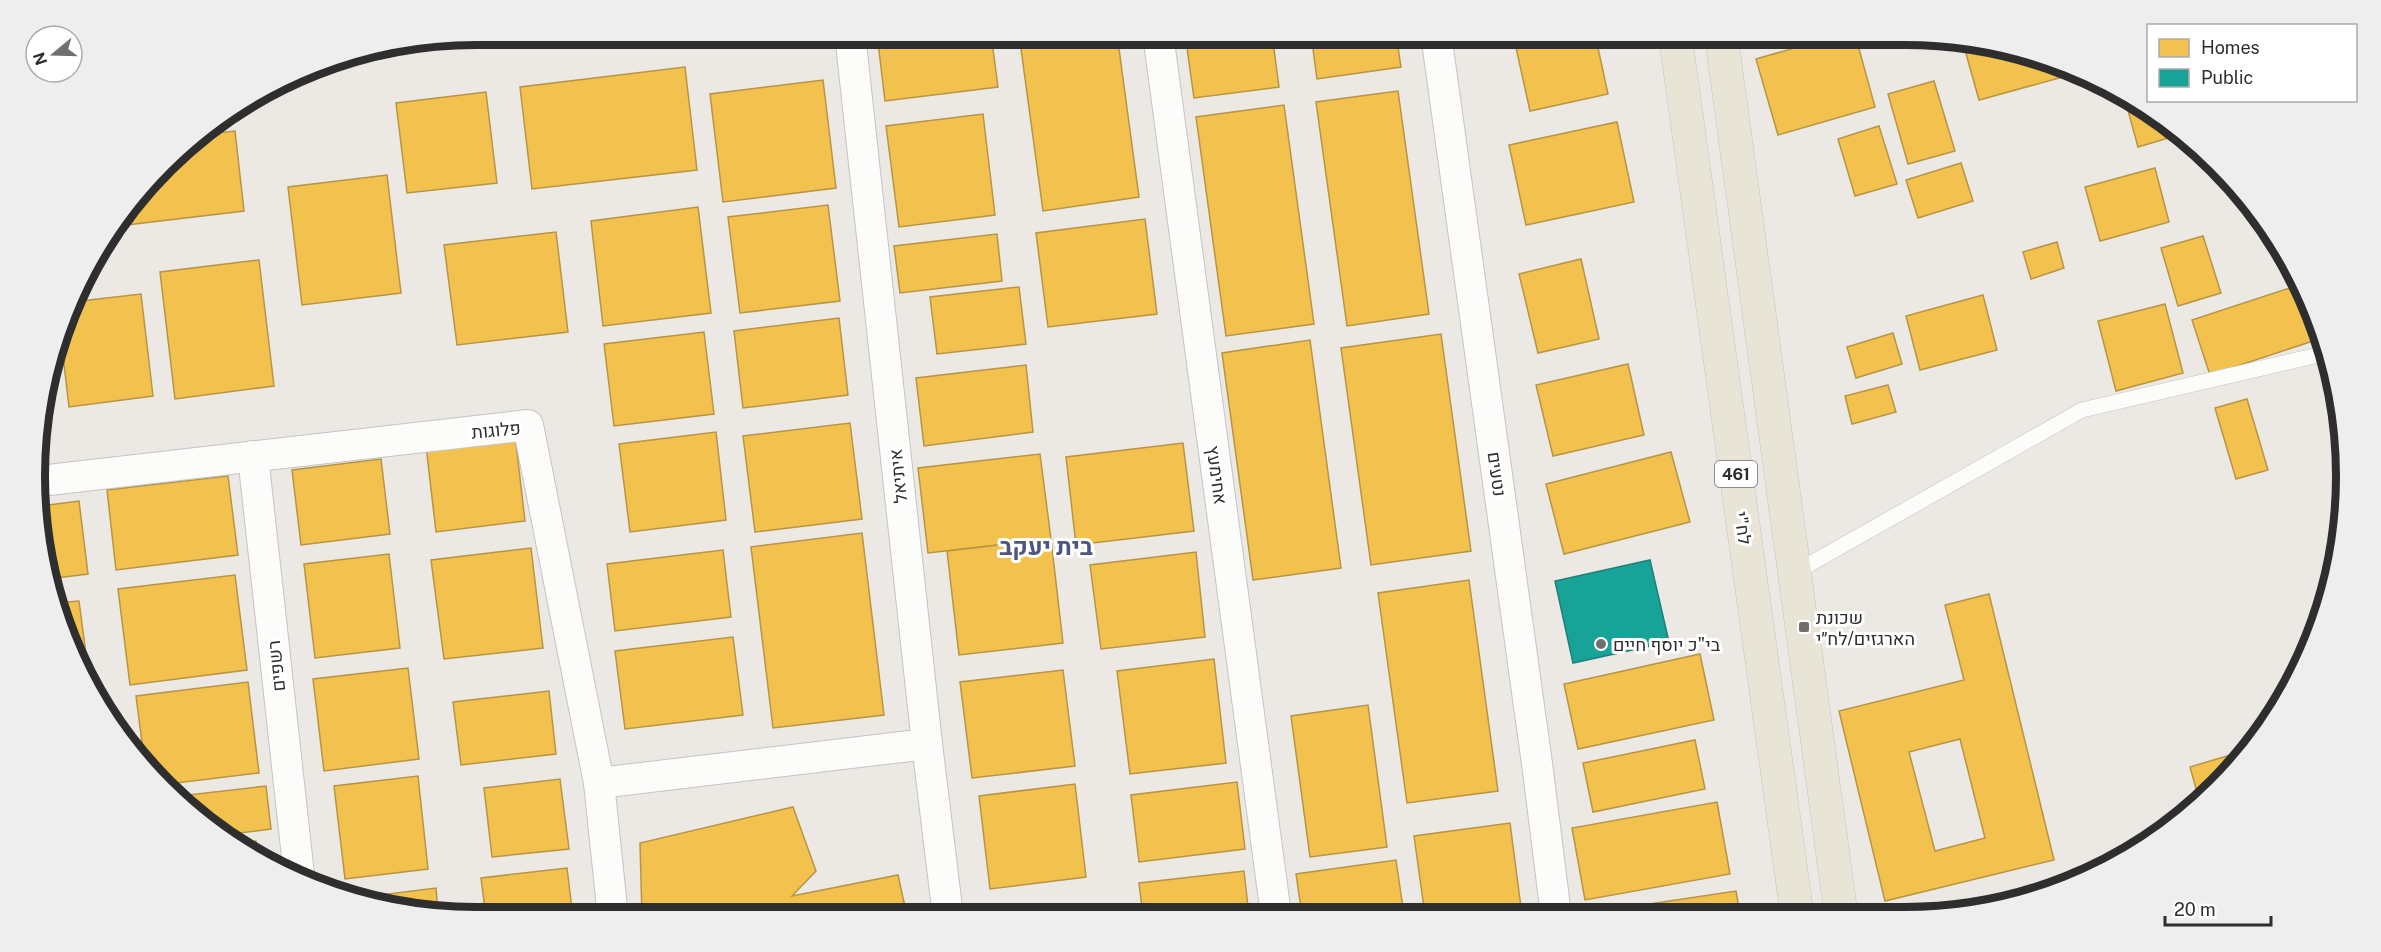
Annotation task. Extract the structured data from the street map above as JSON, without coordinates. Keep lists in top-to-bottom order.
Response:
{
  "streets": {
    "main road": ["461", "לח\"י"],
    "street": [
      "פלוגות",
      "נטעים",
      "אחימעץ",
      "איתיאל",
      "רשפים"
    ]
  },
  "crossings": [
    ["פלוגות", "רשפים"]
  ],
  "districts": ["בית יעקב"],
  "places": {
    "transit": ["שכונת הארגזים/לח״י"],
    "other": ["בי\"כ יוסף חיים"]
  },
  "legend": ["Homes", "Public"],
  "scale_bar": "20 m",
  "north": "left"
}
